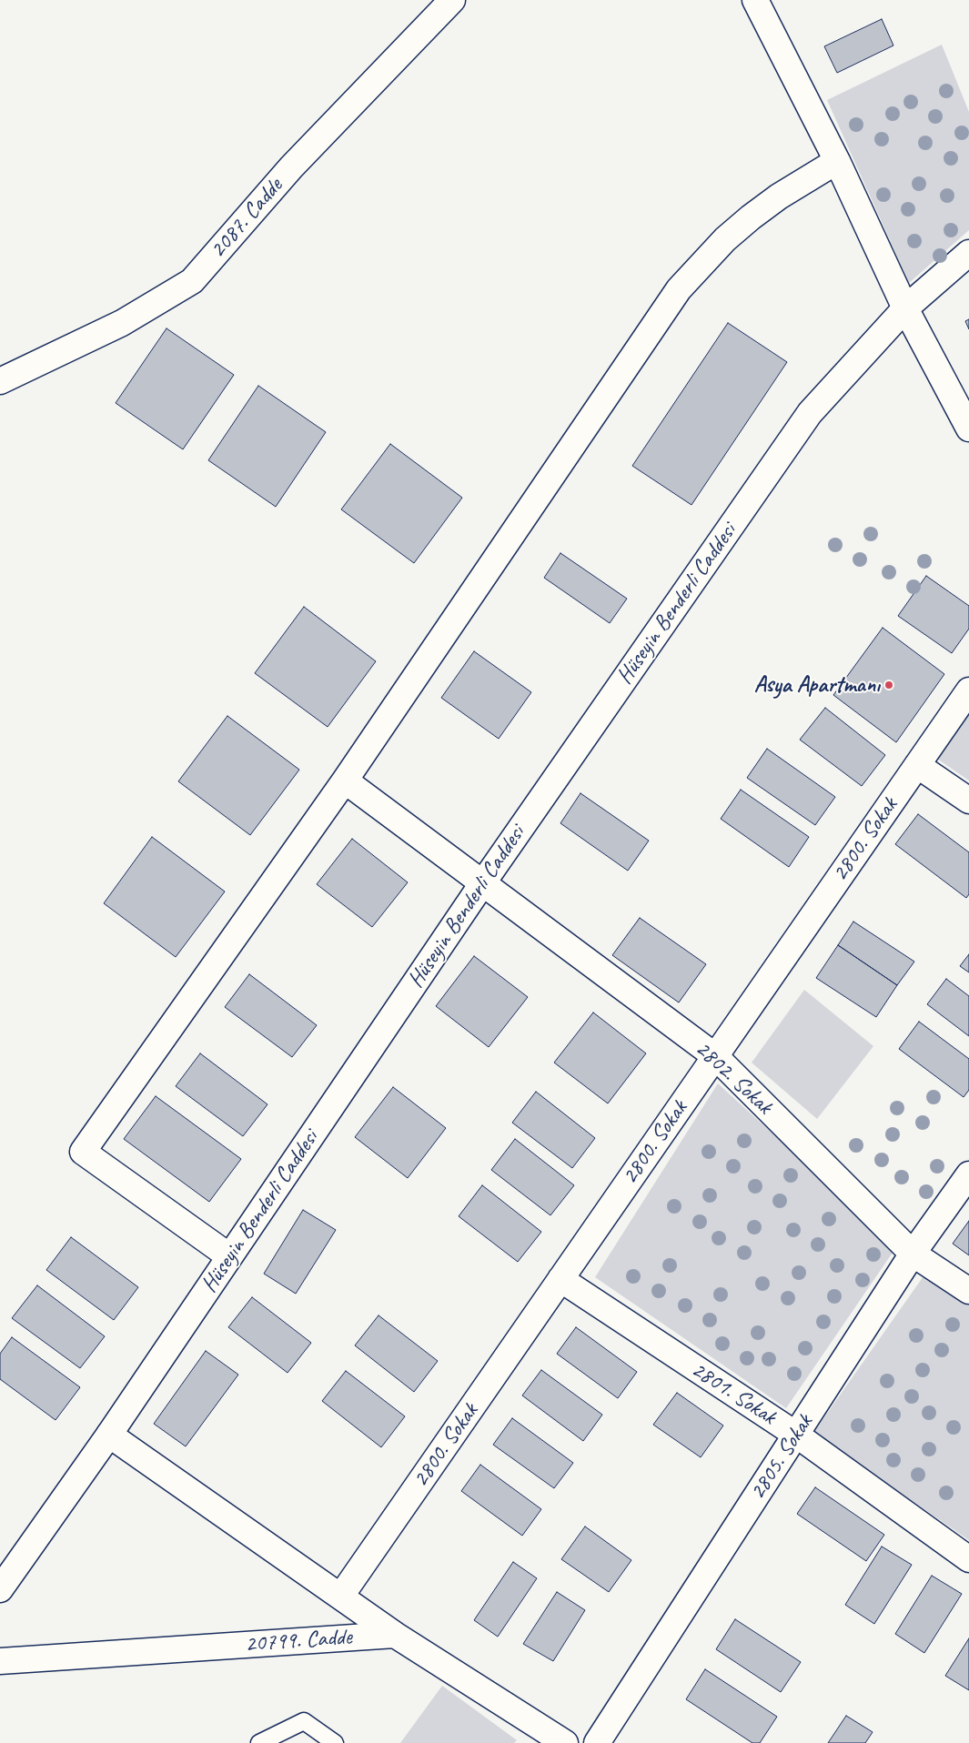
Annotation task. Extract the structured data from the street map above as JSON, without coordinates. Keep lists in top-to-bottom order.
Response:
{
  "streets": {
    "street": [
      "2087. Cadde",
      "Hüseyin Benderli Caddesi",
      "2800. Sokak",
      "2802. Sokak",
      "2801. Sokak",
      "2805. Sokak",
      "20799. Cadde"
    ]
  },
  "crossings": [
    ["Hüseyin Benderli Caddesi", "2802. Sokak"],
    ["2800. Sokak", "2802. Sokak"],
    ["2800. Sokak", "2801. Sokak"],
    ["2802. Sokak", "2805. Sokak"],
    ["2801. Sokak", "2805. Sokak"]
  ],
  "places": ["Asya Apartmanı"]
}
